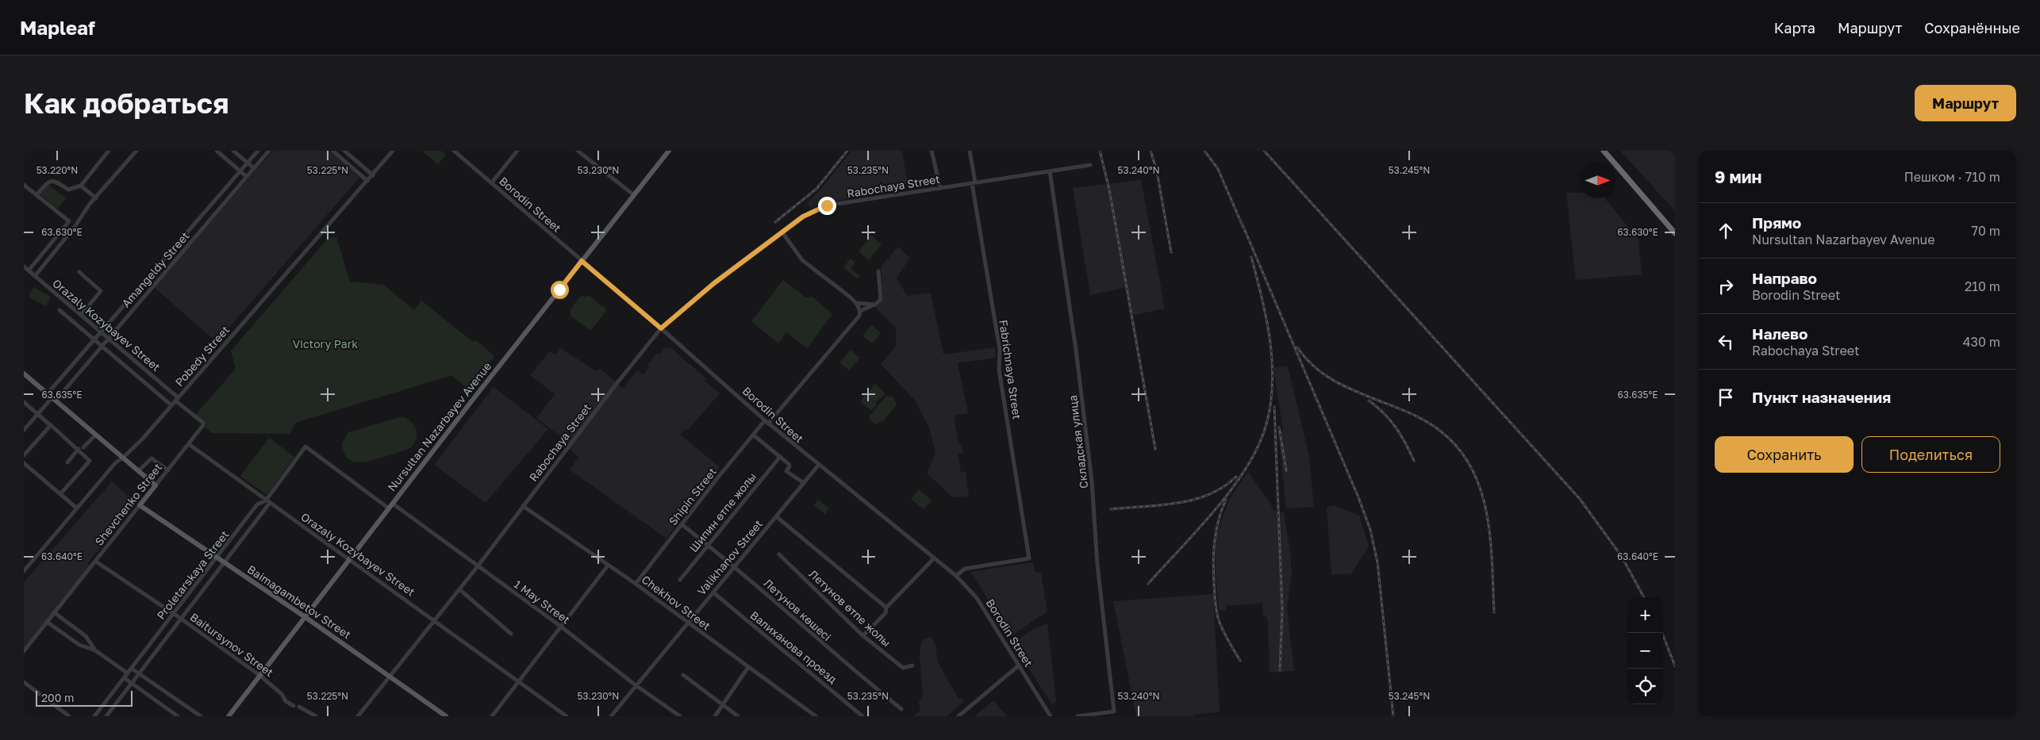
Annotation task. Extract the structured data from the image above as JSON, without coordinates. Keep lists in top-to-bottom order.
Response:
{
  "streets": {
    "main road": ["Nursultan Nazarbayev Avenue", "Shevchenko Street", "Baimagambetov Street"],
    "street": [
      "Rabochaya Street",
      "Borodin Street",
      "Amangeldy Street",
      "Orazaly Kozybayev Street",
      "Pobedy Street",
      "Fabrichnaya Street",
      "Складская улица",
      "Shipin Street",
      "Шипин өтпе жолы",
      "Valikhanov Street",
      "Proletarskaya Street",
      "1 May Street",
      "Chekhov Street",
      "Летунов өтпе жолы",
      "Летунов көшесі",
      "Baitursynov Street",
      "Валиханова проезд"
    ]
  },
  "crossings": [
    ["Rabochaya Street", "Borodin Street"],
    ["Rabochaya Street", "Orazaly Kozybayev Street"],
    ["Rabochaya Street", "Fabrichnaya Street"],
    ["Rabochaya Street", "Складская улица"],
    ["Rabochaya Street", "Baimagambetov Street"],
    ["Rabochaya Street", "1 May Street"],
    ["Rabochaya Street", "Chekhov Street"],
    ["Borodin Street", "Fabrichnaya Street"],
    ["Borodin Street", "Nursultan Nazarbayev Avenue"],
    ["Borodin Street", "Shipin Street"],
    ["Borodin Street", "Valikhanov Street"],
    ["Amangeldy Street", "Orazaly Kozybayev Street"],
    ["Orazaly Kozybayev Street", "Pobedy Street"],
    ["Orazaly Kozybayev Street", "Nursultan Nazarbayev Avenue"],
    ["Orazaly Kozybayev Street", "Shevchenko Street"],
    ["Orazaly Kozybayev Street", "Proletarskaya Street"],
    ["Nursultan Nazarbayev Avenue", "Proletarskaya Street"],
    ["Nursultan Nazarbayev Avenue", "Baimagambetov Street"],
    ["Nursultan Nazarbayev Avenue", "1 May Street"],
    ["Nursultan Nazarbayev Avenue", "Baitursynov Street"],
    ["Shipin Street", "Chekhov Street"],
    ["Shipin Street", "Летунов көшесі"],
    ["Shevchenko Street", "Baimagambetov Street"],
    ["Shevchenko Street", "Baitursynov Street"],
    ["Шипин өтпе жолы", "Летунов көшесі"],
    ["Valikhanov Street", "1 May Street"],
    ["Valikhanov Street", "Chekhov Street"],
    ["Valikhanov Street", "Летунов көшесі"],
    ["Valikhanov Street", "Валиханова проезд"],
    ["Proletarskaya Street", "Baimagambetov Street"],
    ["Proletarskaya Street", "Baitursynov Street"]
  ],
  "parks": ["Victory Park"],
  "scale_bar": "200 m",
  "north": "right",
  "page": {
    "header": "Mapleaf",
    "nav": ["Карта", "Маршрут", "Сохранённые"],
    "buttons": [
      "Маршрут",
      ["Сохранить", "Поделиться"]
    ],
    "title": "Как добраться",
    "heading": ["9 мин", "Пешком · 710 m"],
    "list": [
      ["Прямо", "Nursultan Nazarbayev Avenue", "70 m"],
      ["Направо", "Borodin Street", "210 m"],
      ["Налево", "Rabochaya Street", "430 m"],
      "Пункт назначения"
    ],
    "map_buttons": ["+", "−"],
    "scale": "200 m"
  },
  "coordinates": [
    "53.220°N",
    "53.225°N",
    "53.230°N",
    "53.235°N",
    "53.240°N",
    "53.245°N",
    "63.630°E",
    "63.635°E",
    "63.640°E"
  ]
}
